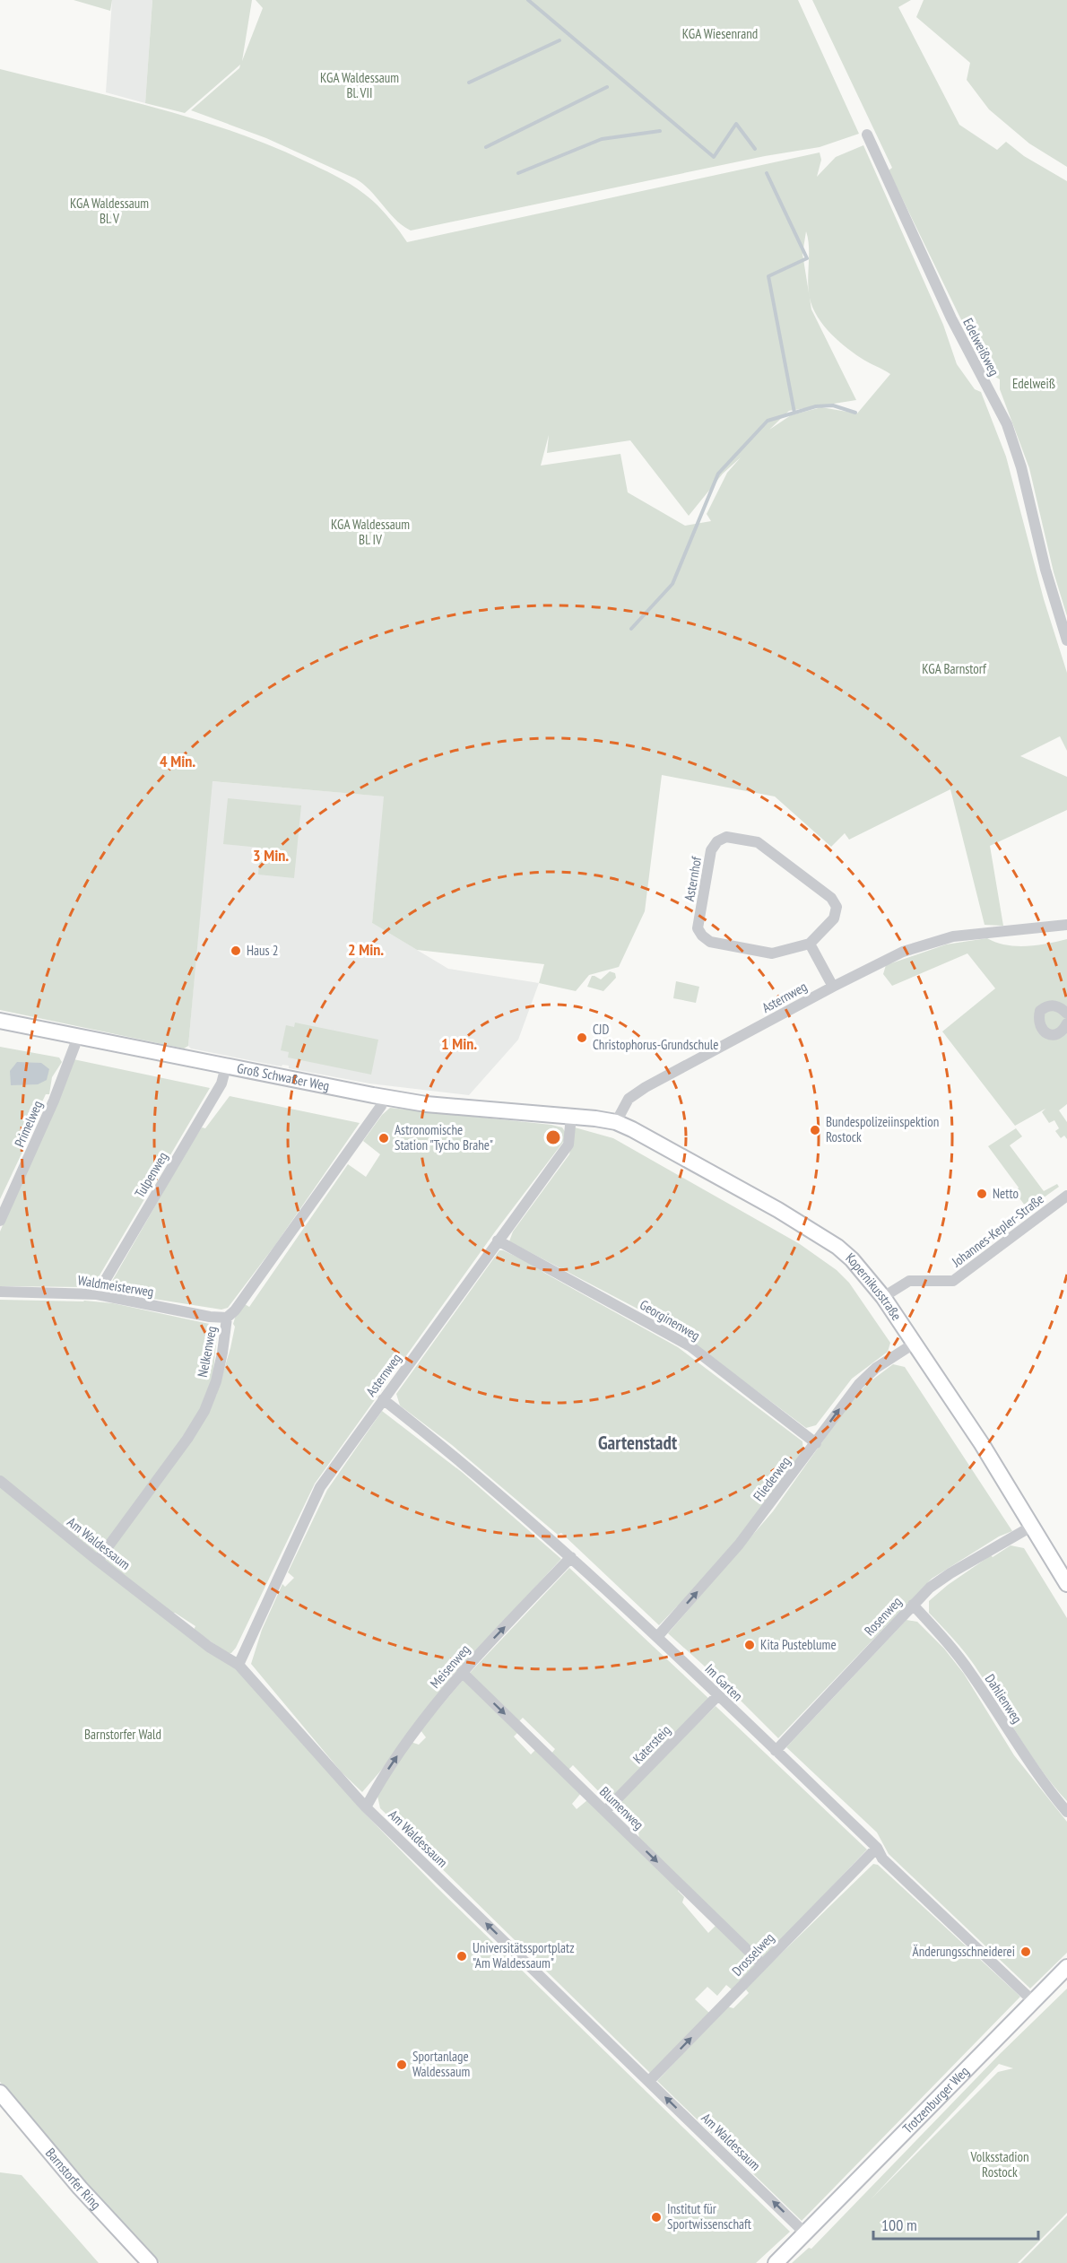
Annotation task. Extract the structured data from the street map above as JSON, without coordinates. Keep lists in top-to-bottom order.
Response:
{
  "streets": {
    "street": [
      "Edelweißweg",
      "Asternhof",
      "Asternweg",
      "Groß Schwaßer Weg",
      "Primelweg",
      "Tulpenweg",
      "Johannes-Kepler-Straße",
      "Waldmeisterweg",
      "Kopernikusstraße",
      "Georginenweg",
      "Nelkenweg",
      "Fliederweg",
      "Am Waldessaum",
      "Rosenweg",
      "Meisenweg",
      "Im Garten",
      "Dahlienweg",
      "Katersteig",
      "Blumenweg",
      "Drosselweg",
      "Trotzenburger Weg",
      "Barnstorfer Ring"
    ]
  },
  "crossings": [
    ["Asternweg", "Groß Schwaßer Weg"],
    ["Asternweg", "Kopernikusstraße"],
    ["Asternweg", "Georginenweg"],
    ["Asternweg", "Am Waldessaum"],
    ["Asternweg", "Im Garten"],
    ["Groß Schwaßer Weg", "Primelweg"],
    ["Groß Schwaßer Weg", "Tulpenweg"],
    ["Groß Schwaßer Weg", "Kopernikusstraße"],
    ["Groß Schwaßer Weg", "Nelkenweg"],
    ["Tulpenweg", "Waldmeisterweg"],
    ["Johannes-Kepler-Straße", "Kopernikusstraße"],
    ["Waldmeisterweg", "Nelkenweg"],
    ["Kopernikusstraße", "Fliederweg"],
    ["Kopernikusstraße", "Rosenweg"],
    ["Georginenweg", "Fliederweg"],
    ["Nelkenweg", "Am Waldessaum"],
    ["Fliederweg", "Im Garten"],
    ["Am Waldessaum", "Meisenweg"],
    ["Am Waldessaum", "Drosselweg"],
    ["Am Waldessaum", "Trotzenburger Weg"],
    ["Rosenweg", "Im Garten"],
    ["Rosenweg", "Dahlienweg"],
    ["Meisenweg", "Im Garten"],
    ["Meisenweg", "Blumenweg"],
    ["Im Garten", "Katersteig"],
    ["Im Garten", "Drosselweg"],
    ["Im Garten", "Trotzenburger Weg"],
    ["Katersteig", "Blumenweg"],
    ["Blumenweg", "Drosselweg"]
  ],
  "one_way": [
    "Fliederweg",
    "Am Waldessaum",
    "Meisenweg",
    "Blumenweg",
    "Drosselweg"
  ],
  "districts": ["Gartenstadt"],
  "parks": [
    "KGA Wiesenrand",
    "KGA Waldessaum Bl. VII",
    "KGA Waldessaum Bl. V",
    "Edelweiß",
    "KGA Waldessaum Bl. IV",
    "KGA Barnstorf",
    "Barnstorfer Wald",
    "Volksstadion Rostock"
  ],
  "places": [
    "Haus 2",
    "CJD Christophorus-Grundschule",
    "Bundespolizeiinspektion Rostock",
    "Astronomische Station \"Tycho Brahe\"",
    "Netto",
    "Kita Pusteblume",
    "Änderungsschneiderei",
    "Universitätssportplatz \"Am Waldessaum\"",
    "Sportanlage Waldessaum",
    "Institut für Sportwissenschaft"
  ],
  "scale_bar": "100 m",
  "rings": [
    "4 Min.",
    "3 Min.",
    "2 Min.",
    "1 Min."
  ]
}
